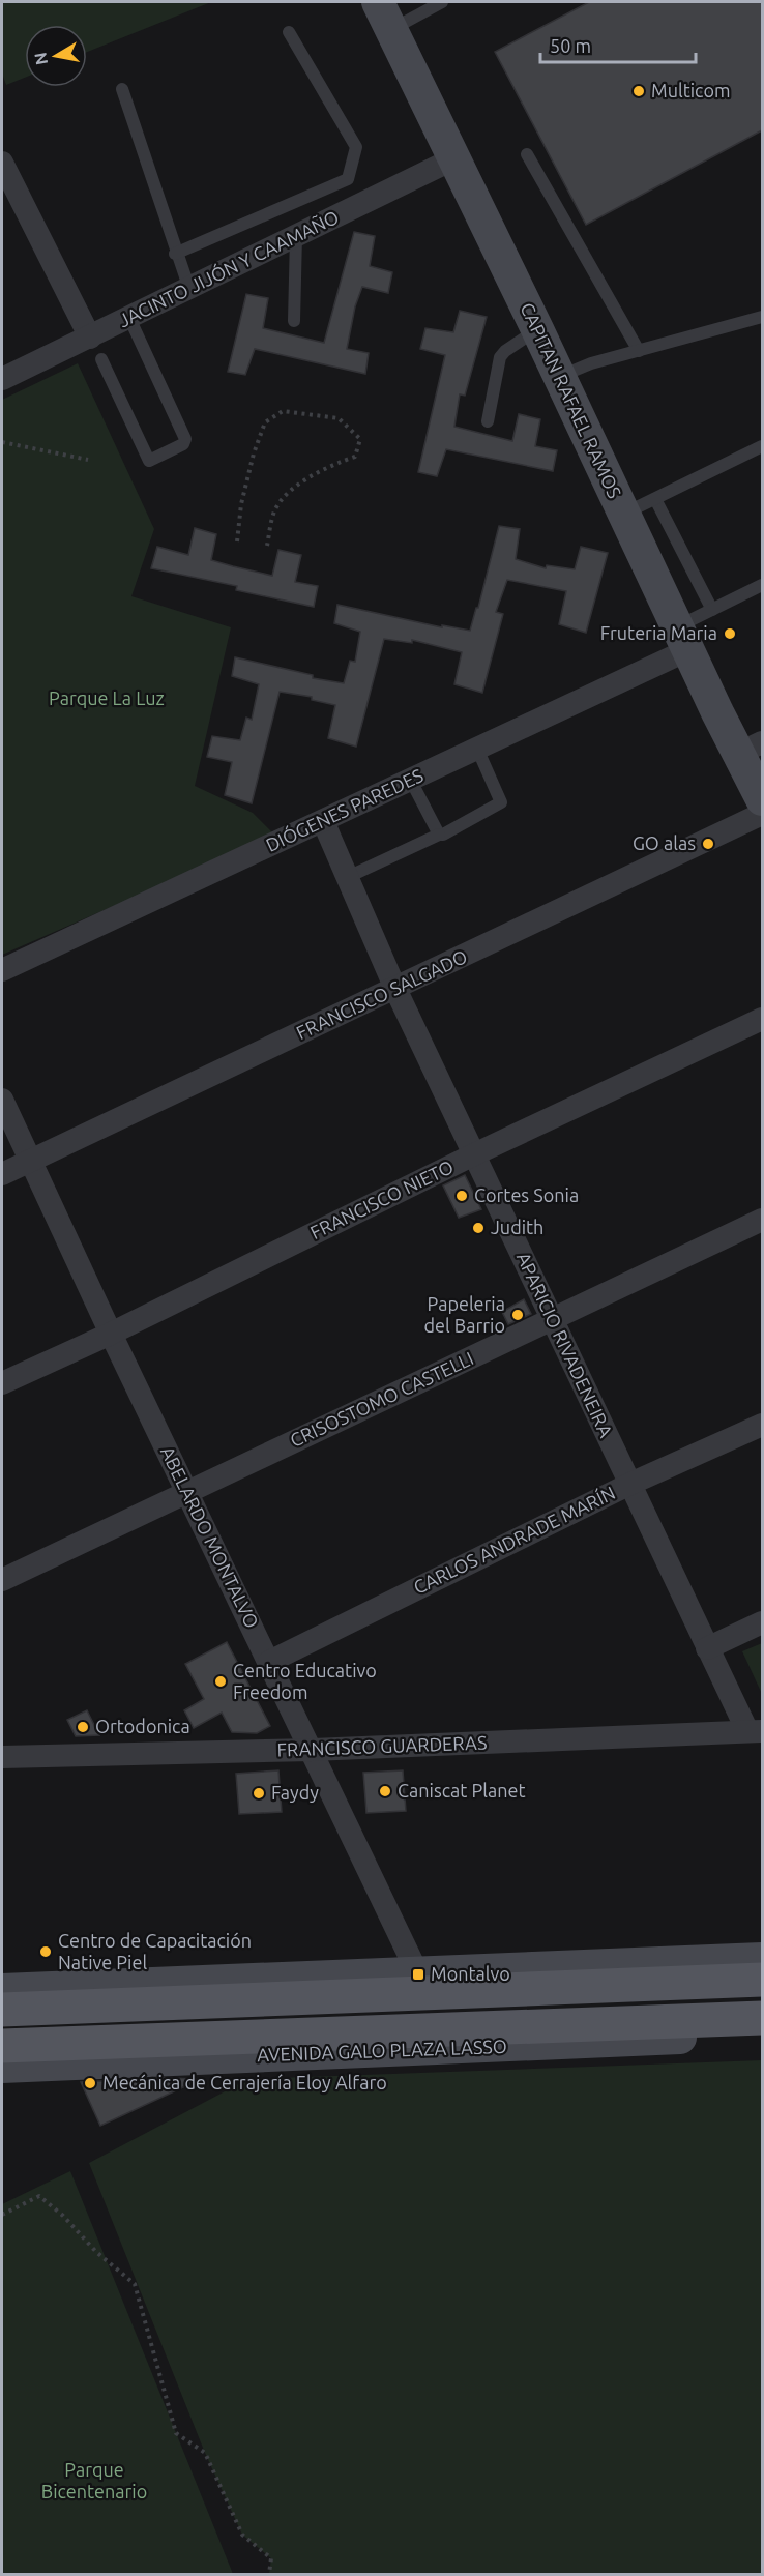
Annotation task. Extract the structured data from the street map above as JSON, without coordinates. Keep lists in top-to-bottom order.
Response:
{
  "streets": {
    "main road": ["CAPITAN RAFAEL RAMOS", "AVENIDA GALO PLAZA LASSO"],
    "street": [
      "JACINTO JIJÓN Y CAAMAÑO",
      "DIÓGENES PAREDES",
      "FRANCISCO SALGADO",
      "FRANCISCO NIETO",
      "APARICIO RIVADENEIRA",
      "CRISOSTOMO CASTELLI",
      "ABELARDO MONTALVO",
      "CARLOS ANDRADE MARÍN",
      "FRANCISCO GUARDERAS"
    ]
  },
  "crossings": [
    ["JACINTO JIJÓN Y CAAMAÑO", "CAPITAN RAFAEL RAMOS"],
    ["CAPITAN RAFAEL RAMOS", "DIÓGENES PAREDES"],
    ["DIÓGENES PAREDES", "APARICIO RIVADENEIRA"],
    ["FRANCISCO SALGADO", "APARICIO RIVADENEIRA"],
    ["FRANCISCO SALGADO", "ABELARDO MONTALVO"],
    ["FRANCISCO NIETO", "APARICIO RIVADENEIRA"],
    ["FRANCISCO NIETO", "ABELARDO MONTALVO"],
    ["APARICIO RIVADENEIRA", "CRISOSTOMO CASTELLI"],
    ["APARICIO RIVADENEIRA", "CARLOS ANDRADE MARÍN"],
    ["APARICIO RIVADENEIRA", "FRANCISCO GUARDERAS"],
    ["CRISOSTOMO CASTELLI", "ABELARDO MONTALVO"],
    ["ABELARDO MONTALVO", "CARLOS ANDRADE MARÍN"],
    ["ABELARDO MONTALVO", "FRANCISCO GUARDERAS"]
  ],
  "parks": ["Parque La Luz", "Parque Bicentenario"],
  "places": {
    "other": [
      "Multicom",
      "Fruteria Maria",
      "GO alas",
      "Cortes Sonia",
      "Judith",
      "Papeleria del Barrio",
      "Centro Educativo Freedom",
      "Ortodonica",
      "Caniscat Planet",
      "Faydy",
      "Centro de Capacitación Native Piel",
      "Mecánica de Cerrajería Eloy Alfaro"
    ],
    "transit": ["Montalvo"]
  },
  "scale_bar": "50 m",
  "north": "left"
}
